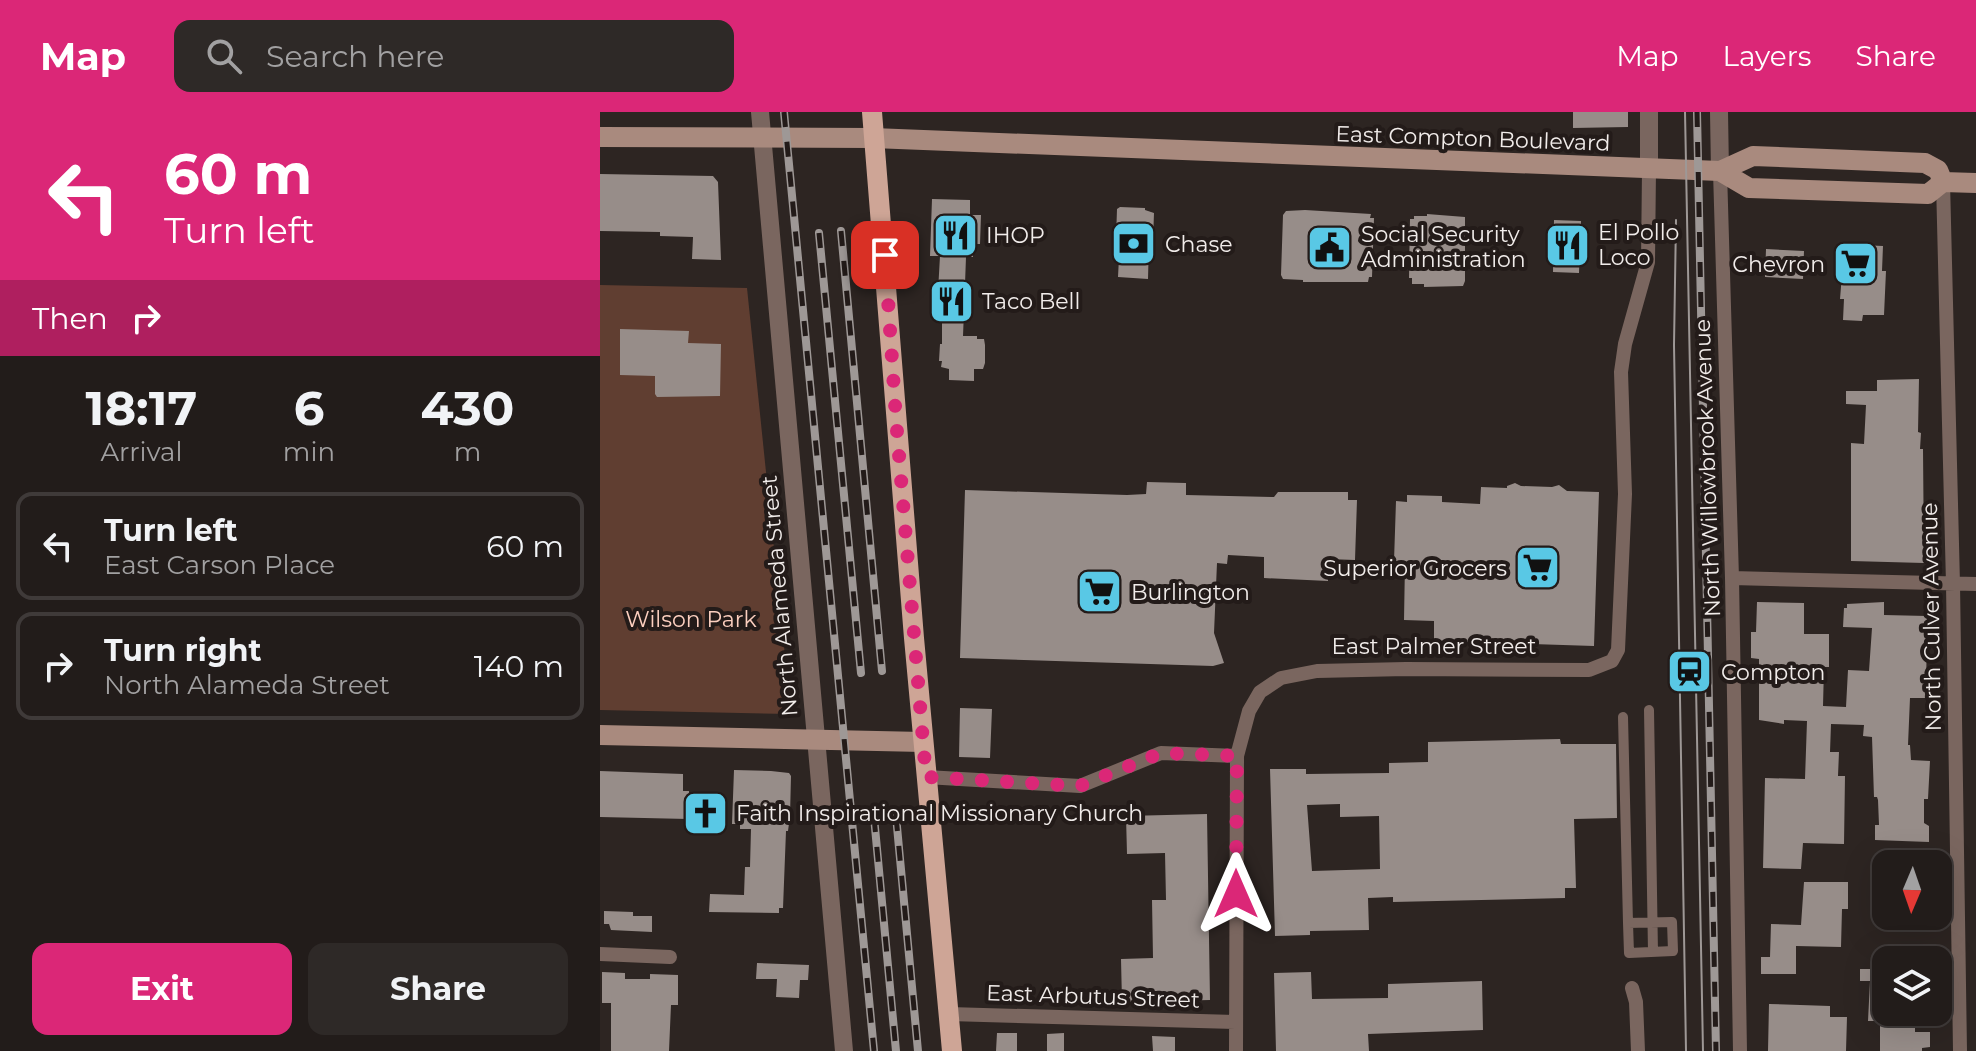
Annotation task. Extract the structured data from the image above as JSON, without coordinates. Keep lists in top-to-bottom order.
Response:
{
  "streets": {
    "main road": ["East Compton Boulevard"],
    "street": [
      "North Willowbrook Avenue",
      "North Alameda Street",
      "North Culver Avenue",
      "East Palmer Street",
      "East Arbutus Street"
    ]
  },
  "crossings": [
    ["East Compton Boulevard", "North Willowbrook Avenue"],
    ["East Compton Boulevard", "North Alameda Street"],
    ["East Compton Boulevard", "East Palmer Street"]
  ],
  "parks": ["Wilson Park"],
  "places": {
    "restaurant": ["IHOP", "El Pollo Loco", "Taco Bell"],
    "bank": ["Chase"],
    "public building": ["Social Security Administration"],
    "supermarket": ["Chevron", "Superior Grocers", "Burlington"],
    "station": ["Compton"],
    "church": ["Faith Inspirational Missionary Church"]
  },
  "north": "bottom",
  "page": {
    "header": "Map",
    "search": "Search here",
    "nav": ["Map", "Layers", "Share"],
    "turn": ["60 m", "Turn left"],
    "then": "Then",
    "eta": [
      "18:17",
      "Arrival",
      "6",
      "min",
      "430",
      "m"
    ],
    "list": [
      {
        "name": "Turn left",
        "note": "East Carson Place",
        "value": "60 m"
      },
      {
        "name": "Turn right",
        "note": "North Alameda Street",
        "value": "140 m"
      }
    ],
    "buttons": ["Exit", "Share"]
  }
}
